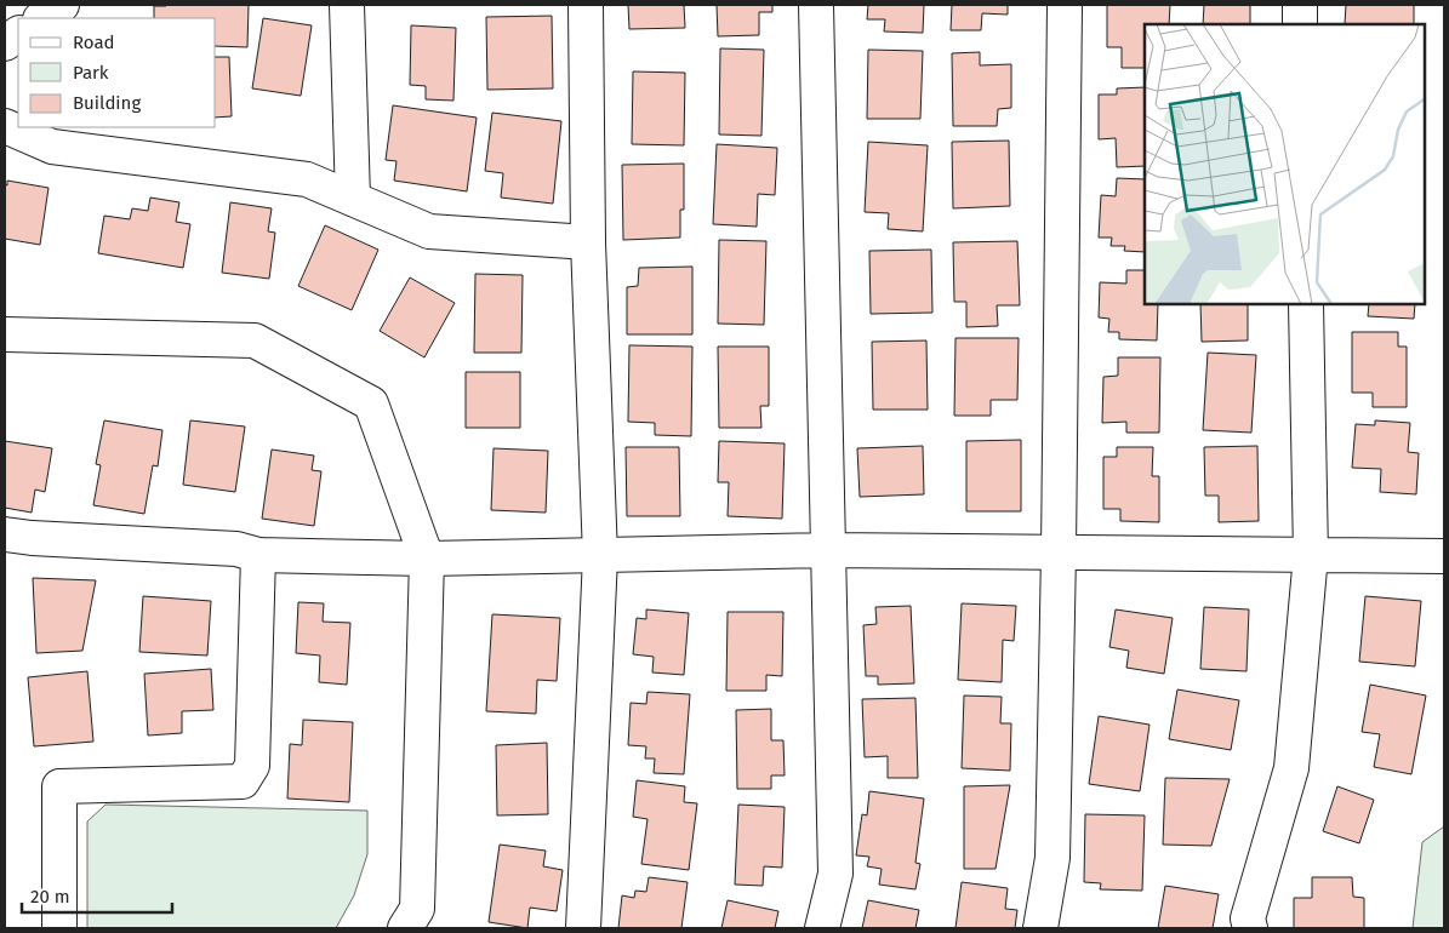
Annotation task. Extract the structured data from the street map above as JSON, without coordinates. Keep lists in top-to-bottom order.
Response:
{
  "legend": ["Road", "Park", "Building"],
  "scale_bar": "20 m"
}
